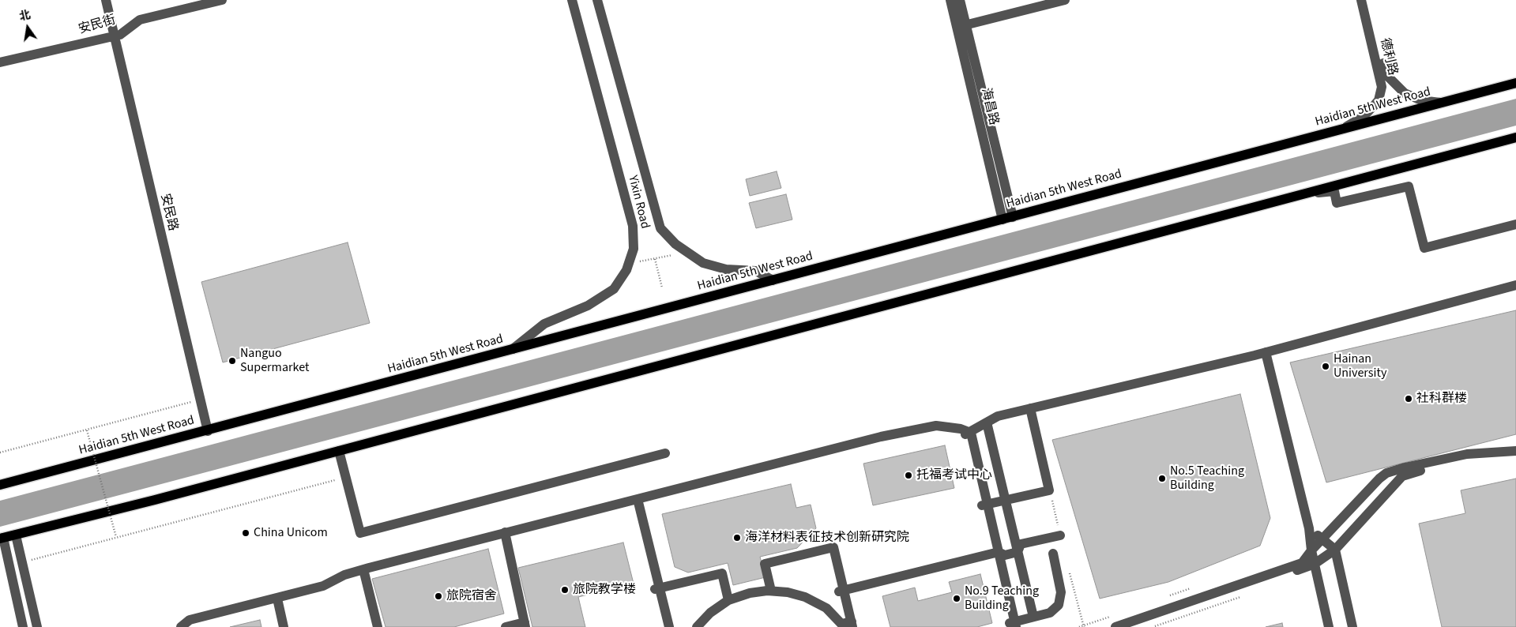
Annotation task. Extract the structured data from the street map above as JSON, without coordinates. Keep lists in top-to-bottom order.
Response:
{
  "streets": {
    "main road": ["Haidian 5th West Road"],
    "street": [
      "安民街",
      "德利路",
      "海昌路",
      "Yixin Road",
      "安民路"
    ]
  },
  "crossings": [
    ["安民街", "安民路"],
    ["德利路", "Haidian 5th West Road"],
    ["海昌路", "Haidian 5th West Road"],
    ["Haidian 5th West Road", "Yixin Road"],
    ["Haidian 5th West Road", "安民路"]
  ],
  "places": [
    "Nanguo Supermarket",
    "Hainan University",
    "社科群楼",
    "托福考试中心",
    "No.5 Teaching Building",
    "China Unicom",
    "海洋材料表征技术创新研究院",
    "旅院教学楼",
    "旅院宿舍",
    "No.9 Teaching Building"
  ],
  "north": "top"
}
